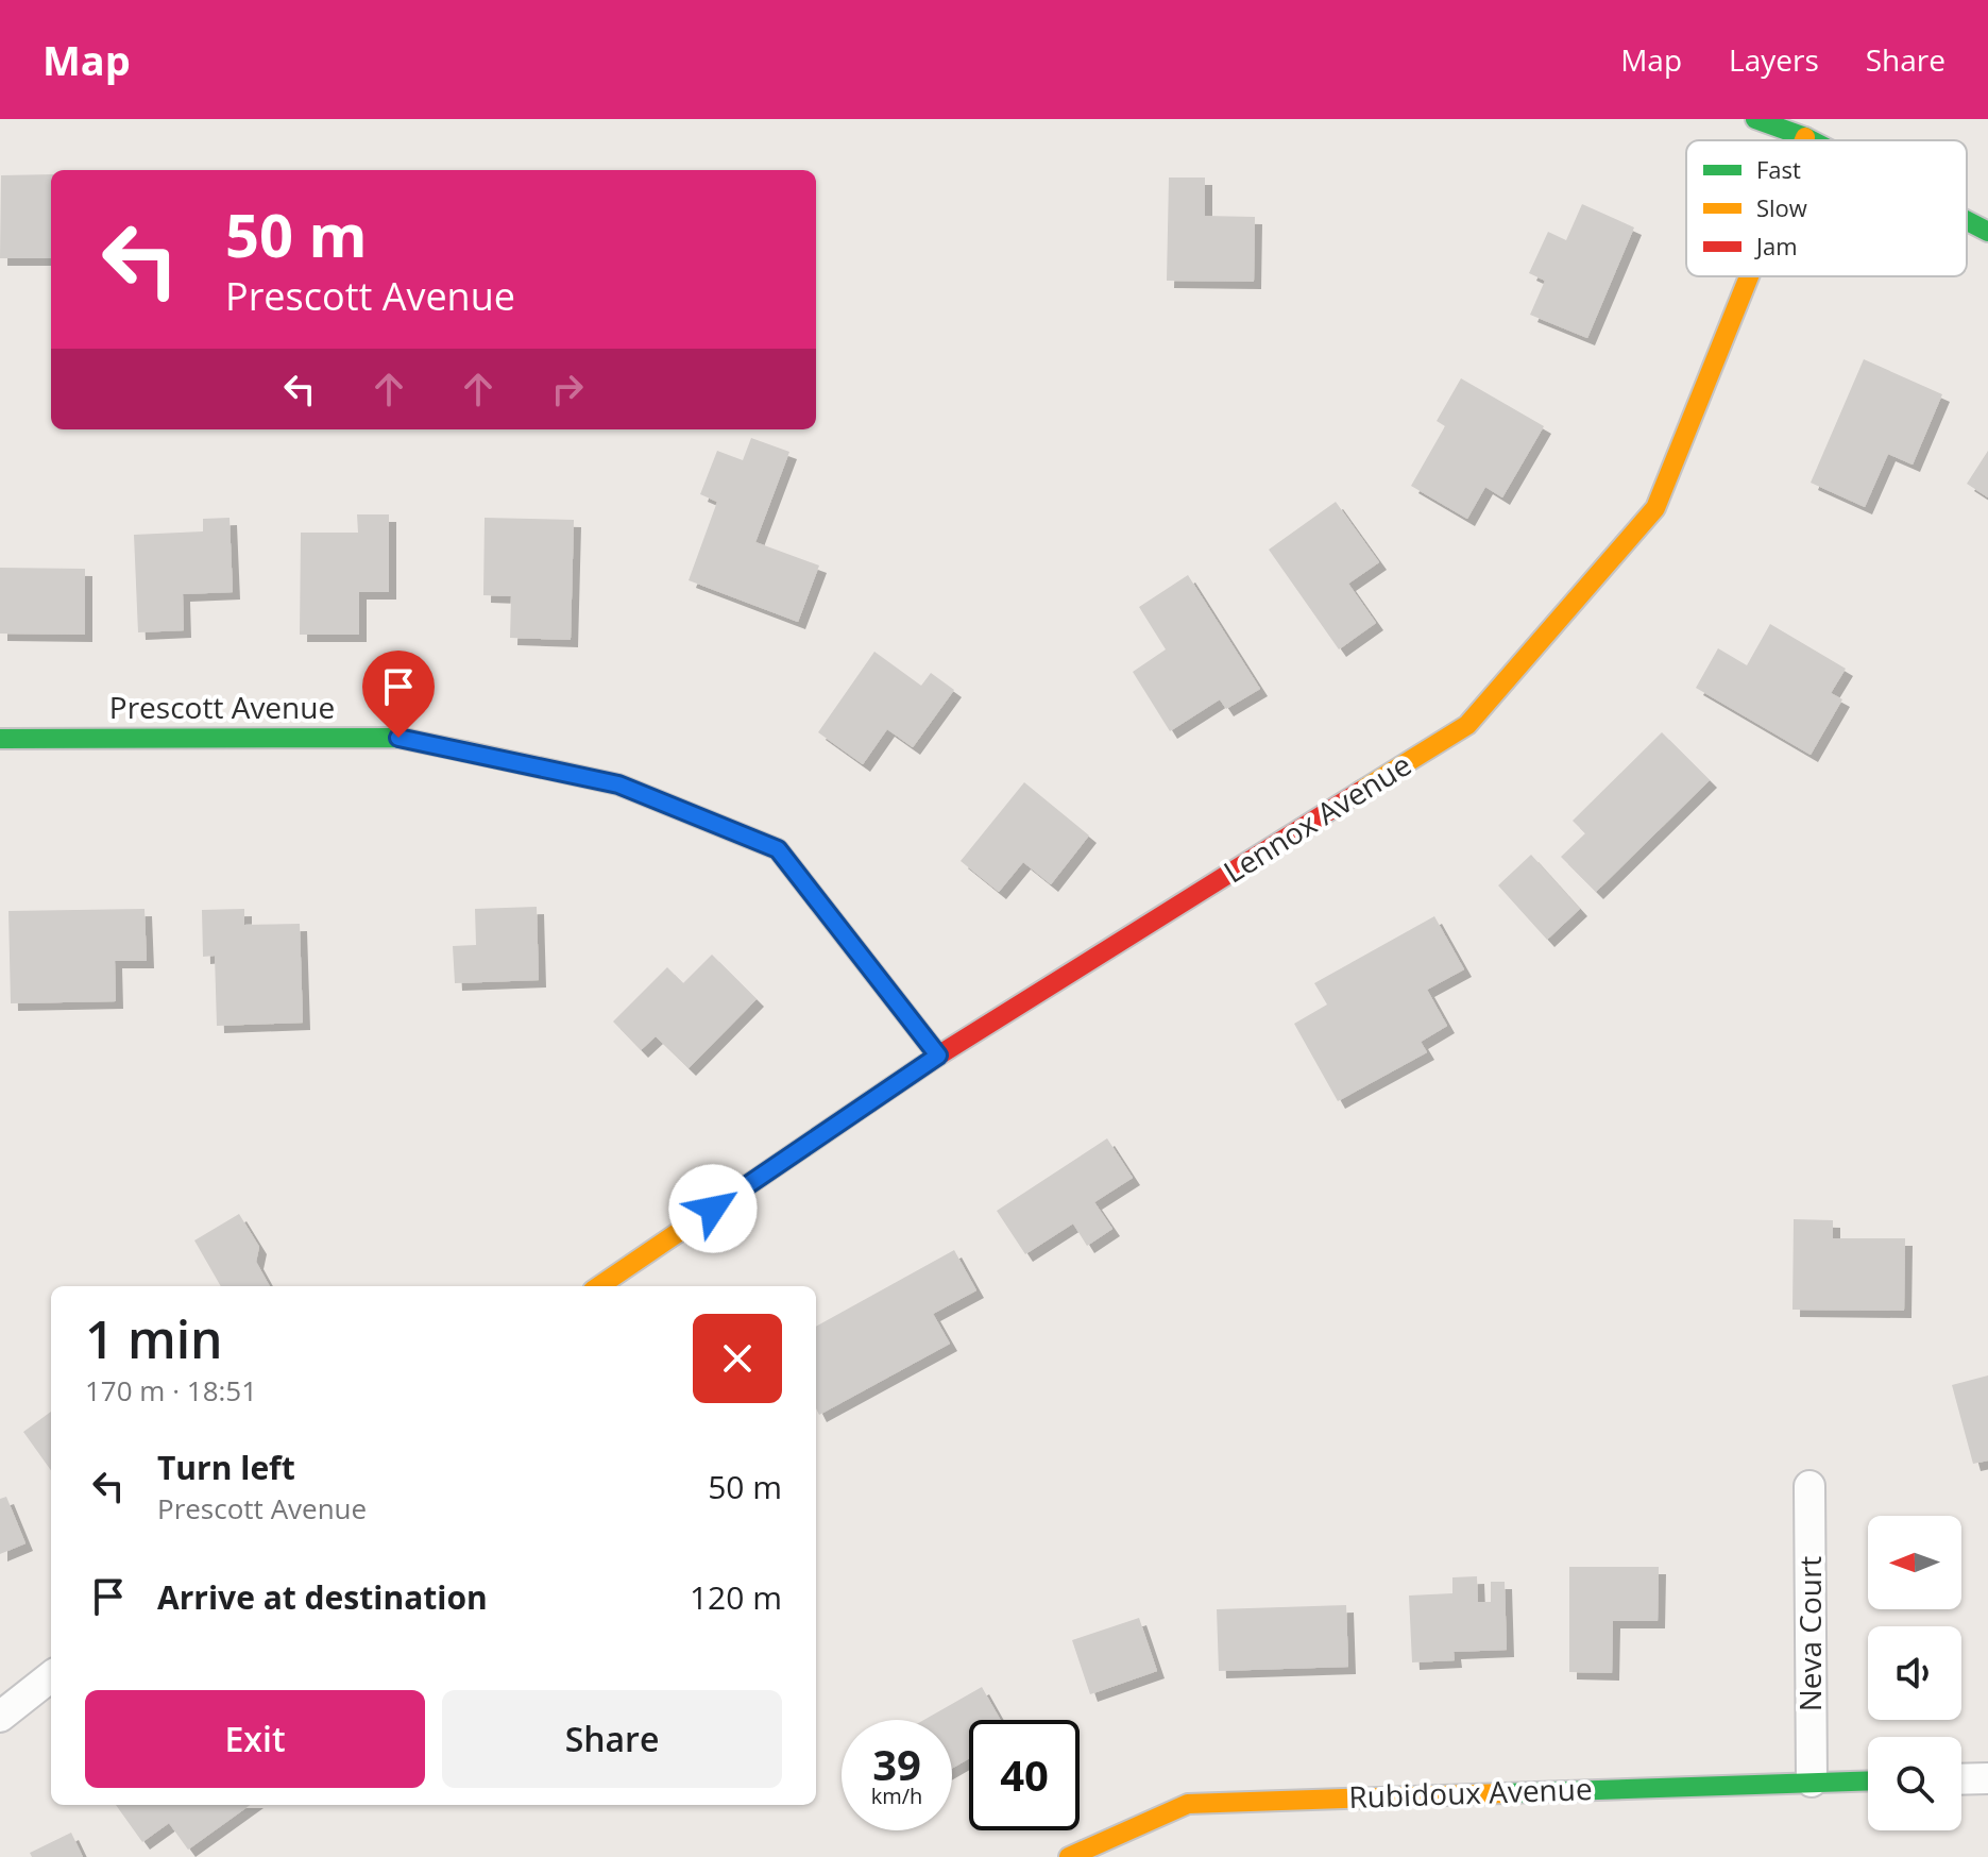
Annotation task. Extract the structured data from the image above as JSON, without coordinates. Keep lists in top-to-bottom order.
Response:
{
  "streets": {
    "street": [
      "Prescott Avenue",
      "Lennox Avenue",
      "Neva Court",
      "Rubidoux Avenue"
    ]
  },
  "crossings": [
    ["Prescott Avenue", "Lennox Avenue"],
    ["Neva Court", "Rubidoux Avenue"]
  ],
  "legend": ["Fast", "Slow", "Jam"],
  "north": "left",
  "page": {
    "header": "Map",
    "nav": ["Map", "Layers", "Share"],
    "turn": ["50 m", "Prescott Avenue"],
    "heading": ["1 min", "170 m · 18:51"],
    "list": [
      {
        "name": "Turn left",
        "note": "Prescott Avenue",
        "value": "50 m"
      },
      {
        "name": "Arrive at destination",
        "value": "120 m"
      }
    ],
    "buttons": ["Exit", "Share"],
    "speed": "39 km/h",
    "limit": "40"
  }
}
